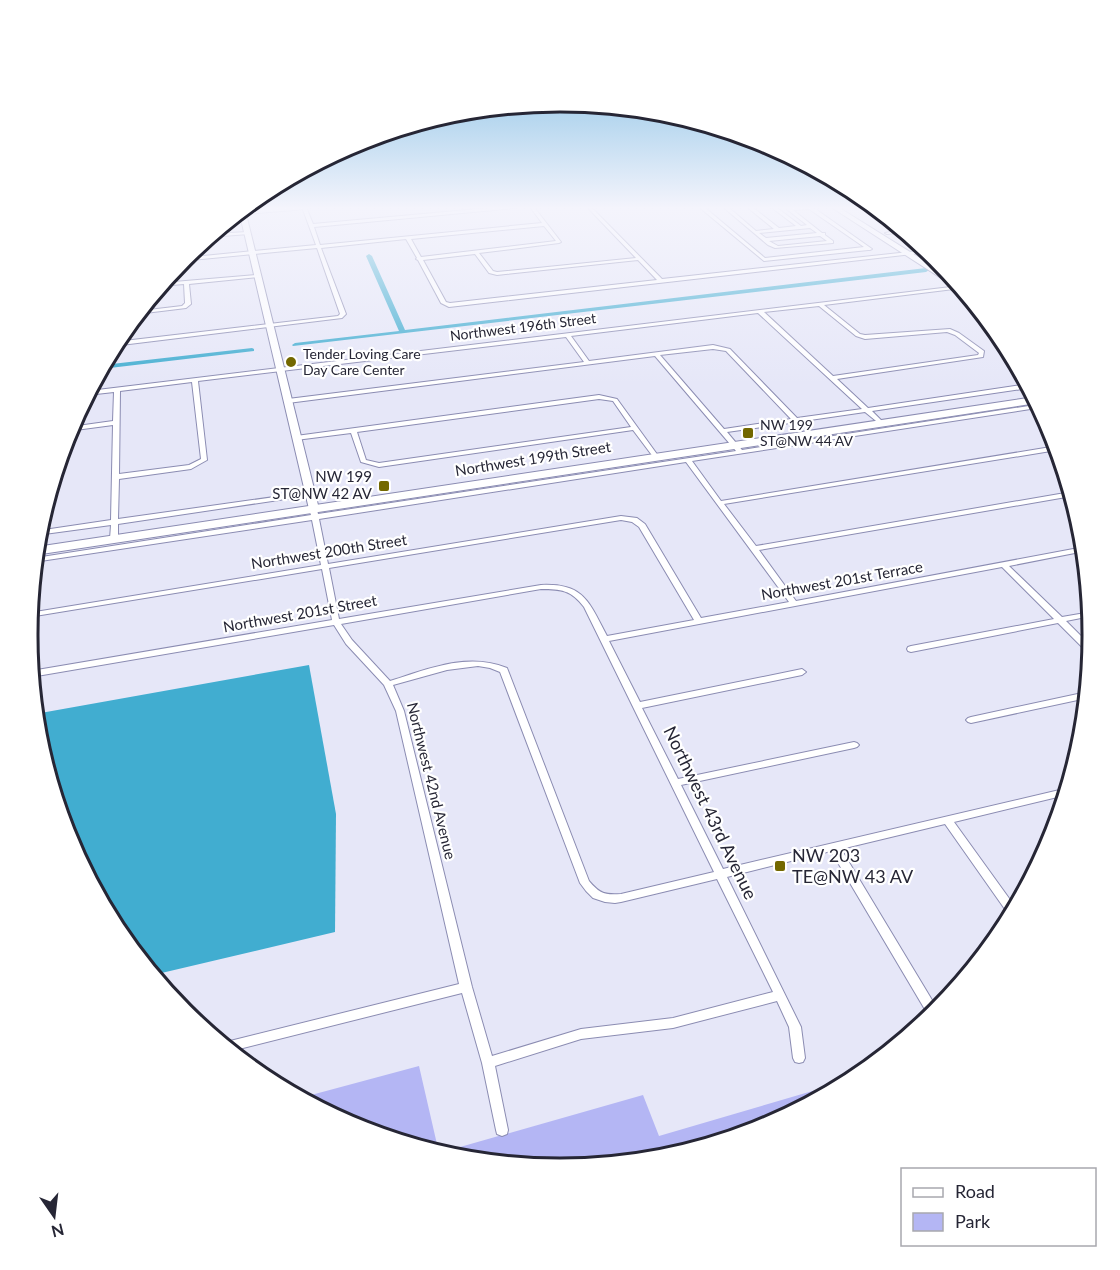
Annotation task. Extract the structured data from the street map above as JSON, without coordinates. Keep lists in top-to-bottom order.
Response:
{
  "streets": {
    "main road": ["Northwest 199th Street"],
    "street": [
      "Northwest 196th Street",
      "Northwest 200th Street",
      "Northwest 201st Terrace",
      "Northwest 201st Street",
      "Northwest 42nd Avenue",
      "Northwest 43rd Avenue"
    ]
  },
  "crossings": [
    ["Northwest 196th Street", "Northwest 42nd Avenue"],
    ["Northwest 199th Street", "Northwest 42nd Avenue"],
    ["Northwest 200th Street", "Northwest 42nd Avenue"],
    ["Northwest 201st Terrace", "Northwest 43rd Avenue"],
    ["Northwest 201st Street", "Northwest 42nd Avenue"],
    ["Northwest 201st Street", "Northwest 43rd Avenue"]
  ],
  "places": {
    "other": ["Tender Loving Care Day Care Center"],
    "transit": ["NW 199 ST@NW 44 AV", "NW 199 ST@NW 42 AV", "NW 203 TE@NW 43 AV"]
  },
  "legend": ["Road", "Park"],
  "north": "bottom"
}
